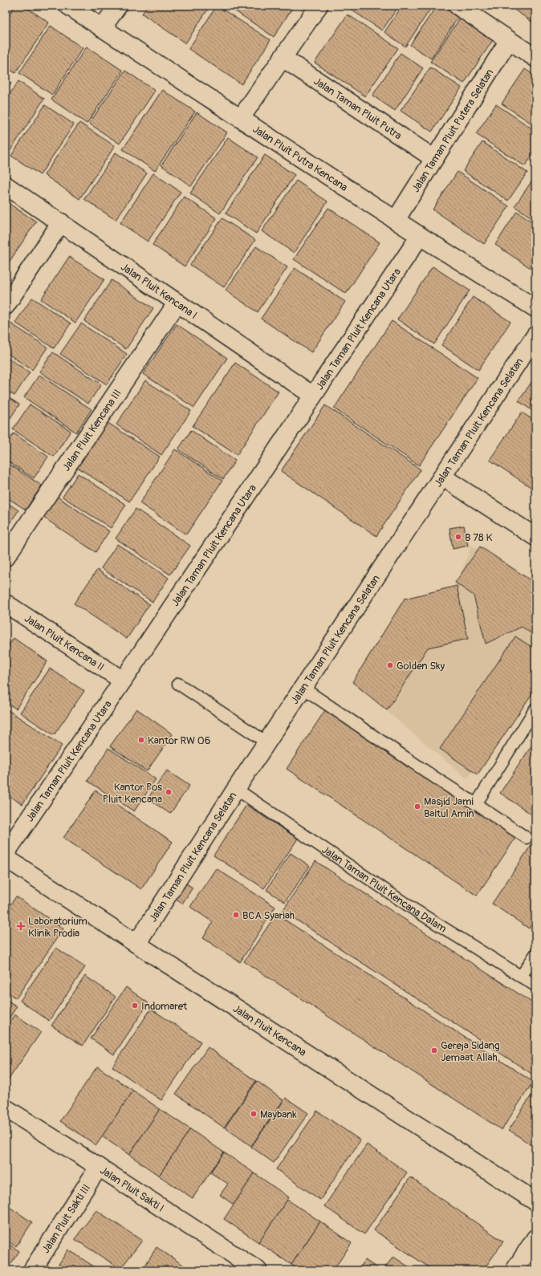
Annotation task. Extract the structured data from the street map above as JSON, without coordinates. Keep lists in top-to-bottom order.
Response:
{
  "streets": {
    "street": [
      "Jalan Taman Pluit Putra",
      "Jalan Taman Pluit Putera Selatan",
      "Jalan Pluit Putra Kencana",
      "Jalan Pluit Kencana I",
      "Jalan Taman Pluit Kencana Utara",
      "Jalan Taman Pluit Kencana Selatan",
      "Jalan Pluit Kencana III",
      "Jalan Pluit Kencana II",
      "Jalan Pluit Kencana",
      "Jalan Pluit Sakti I",
      "Jalan Pluit Sakti III"
    ],
    "lane": ["Jalan Taman Pluit Kencana Dalam"]
  },
  "crossings": [
    ["Jalan Taman Pluit Putra", "Jalan Taman Pluit Putera Selatan"],
    ["Jalan Taman Pluit Putera Selatan", "Jalan Pluit Putra Kencana"],
    ["Jalan Pluit Putra Kencana", "Jalan Taman Pluit Kencana Utara"],
    ["Jalan Pluit Kencana I", "Jalan Taman Pluit Kencana Utara"],
    ["Jalan Pluit Kencana I", "Jalan Pluit Kencana III"],
    ["Jalan Taman Pluit Kencana Utara", "Jalan Pluit Kencana II"],
    ["Jalan Taman Pluit Kencana Selatan", "Jalan Taman Pluit Kencana Dalam"],
    ["Jalan Taman Pluit Kencana Selatan", "Jalan Pluit Kencana"],
    ["Jalan Pluit Sakti I", "Jalan Pluit Sakti III"]
  ],
  "places": {
    "other": [
      "B 78 K",
      "Golden Sky",
      "Kantor RW 06",
      "Kantor Pos Pluit Kencana",
      "Masjid Jami Baitul Amin",
      "BCA Syariah",
      "Indomaret",
      "Gereja Sidang Jemaat Allah",
      "Maybank"
    ],
    "health": ["Laboratorium Klinik Prodia"]
  }
}
